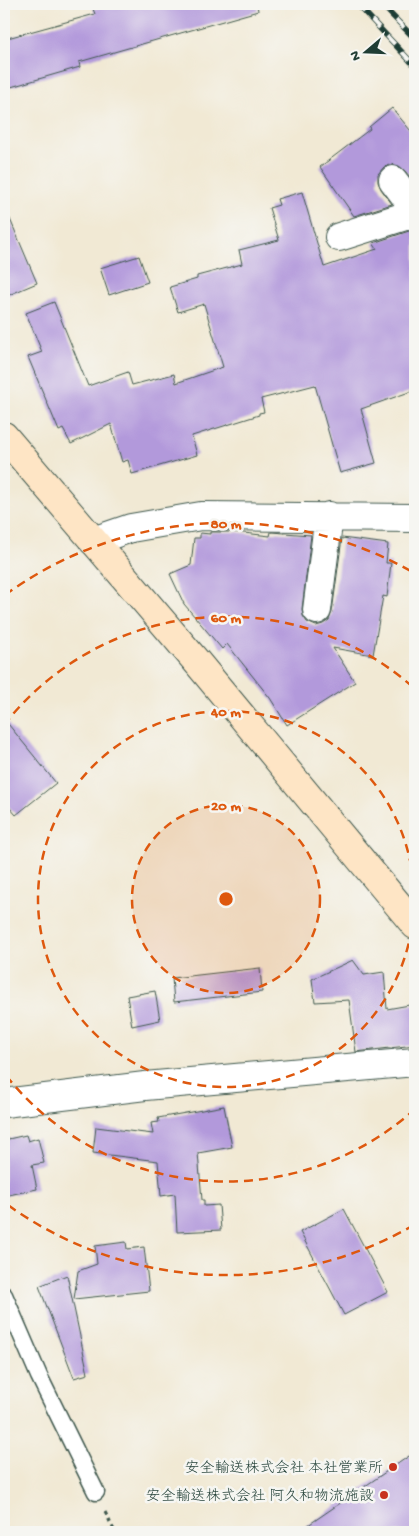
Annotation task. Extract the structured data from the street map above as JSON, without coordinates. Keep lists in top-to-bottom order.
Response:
{
  "places": ["安全輸送株式会社 本社営業所", "安全輸送株式会社 阿久和物流施設"],
  "north": "left",
  "rings": [
    "80 m",
    "60 m",
    "40 m",
    "20 m"
  ]
}
